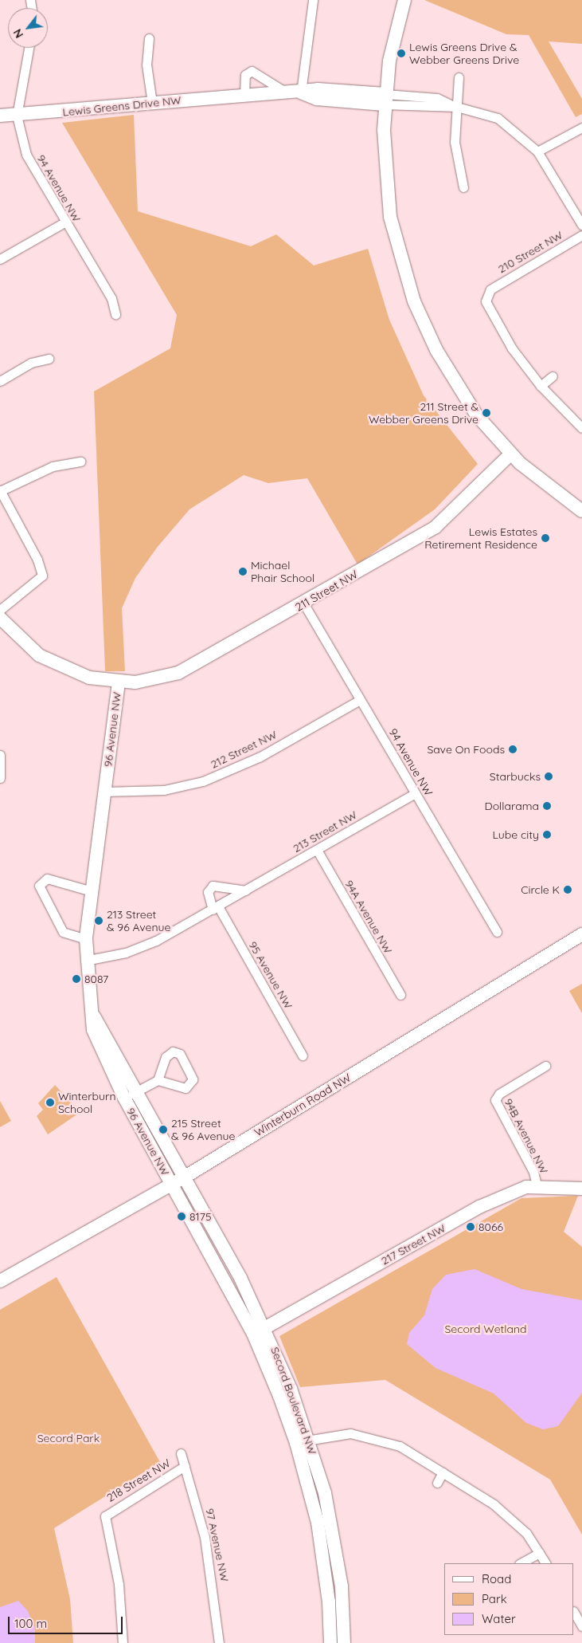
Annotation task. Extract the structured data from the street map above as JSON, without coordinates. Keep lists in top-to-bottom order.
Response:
{
  "streets": {
    "street": [
      "Lewis Greens Drive NW",
      "94 Avenue NW",
      "210 Street NW",
      "211 Street NW",
      "96 Avenue NW",
      "212 Street NW",
      "213 Street NW",
      "94A Avenue NW",
      "95 Avenue NW",
      "Winterburn Road NW",
      "94B Avenue NW",
      "217 Street NW",
      "Secord Boulevard NW",
      "218 Street NW",
      "97 Avenue NW"
    ]
  },
  "crossings": [
    ["Lewis Greens Drive NW", "94 Avenue NW"],
    ["94 Avenue NW", "211 Street NW"],
    ["94 Avenue NW", "212 Street NW"],
    ["94 Avenue NW", "213 Street NW"],
    ["211 Street NW", "96 Avenue NW"],
    ["96 Avenue NW", "212 Street NW"],
    ["96 Avenue NW", "213 Street NW"],
    ["96 Avenue NW", "Winterburn Road NW"],
    ["96 Avenue NW", "Secord Boulevard NW"],
    ["213 Street NW", "94A Avenue NW"],
    ["213 Street NW", "95 Avenue NW"],
    ["Winterburn Road NW", "Secord Boulevard NW"],
    ["94B Avenue NW", "217 Street NW"],
    ["217 Street NW", "Secord Boulevard NW"],
    ["218 Street NW", "97 Avenue NW"]
  ],
  "parks": ["Secord Wetland", "Secord Park"],
  "places": [
    "Lewis Greens Drive & Webber Greens Drive",
    "211 Street & Webber Greens Drive",
    "Lewis Estates Retirement Residence",
    "Michael Phair School",
    "Save On Foods",
    "Starbucks",
    "Dollarama",
    "Lube city",
    "Circle K",
    "213 Street & 96 Avenue",
    "8087",
    "Winterburn School",
    "215 Street & 96 Avenue",
    "8175",
    "8066"
  ],
  "legend": ["Road", "Park", "Water"],
  "scale_bar": "100 m",
  "north": "bottom left"
}
